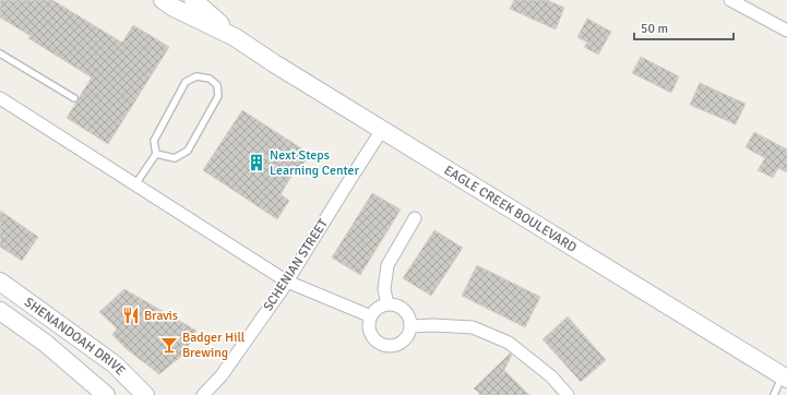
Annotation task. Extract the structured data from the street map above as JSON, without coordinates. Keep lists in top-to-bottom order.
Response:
{
  "streets": {
    "street": ["EAGLE CREEK BOULEVARD", "SCHENIAN STREET", "SHENANDOAH DRIVE"]
  },
  "crossings": [
    ["EAGLE CREEK BOULEVARD", "SCHENIAN STREET"]
  ],
  "places": {
    "building": ["Next Steps Learning Center"],
    "restaurant": ["Bravis"],
    "bar": ["Badger Hill Brewing"]
  },
  "scale_bar": "50 m"
}
